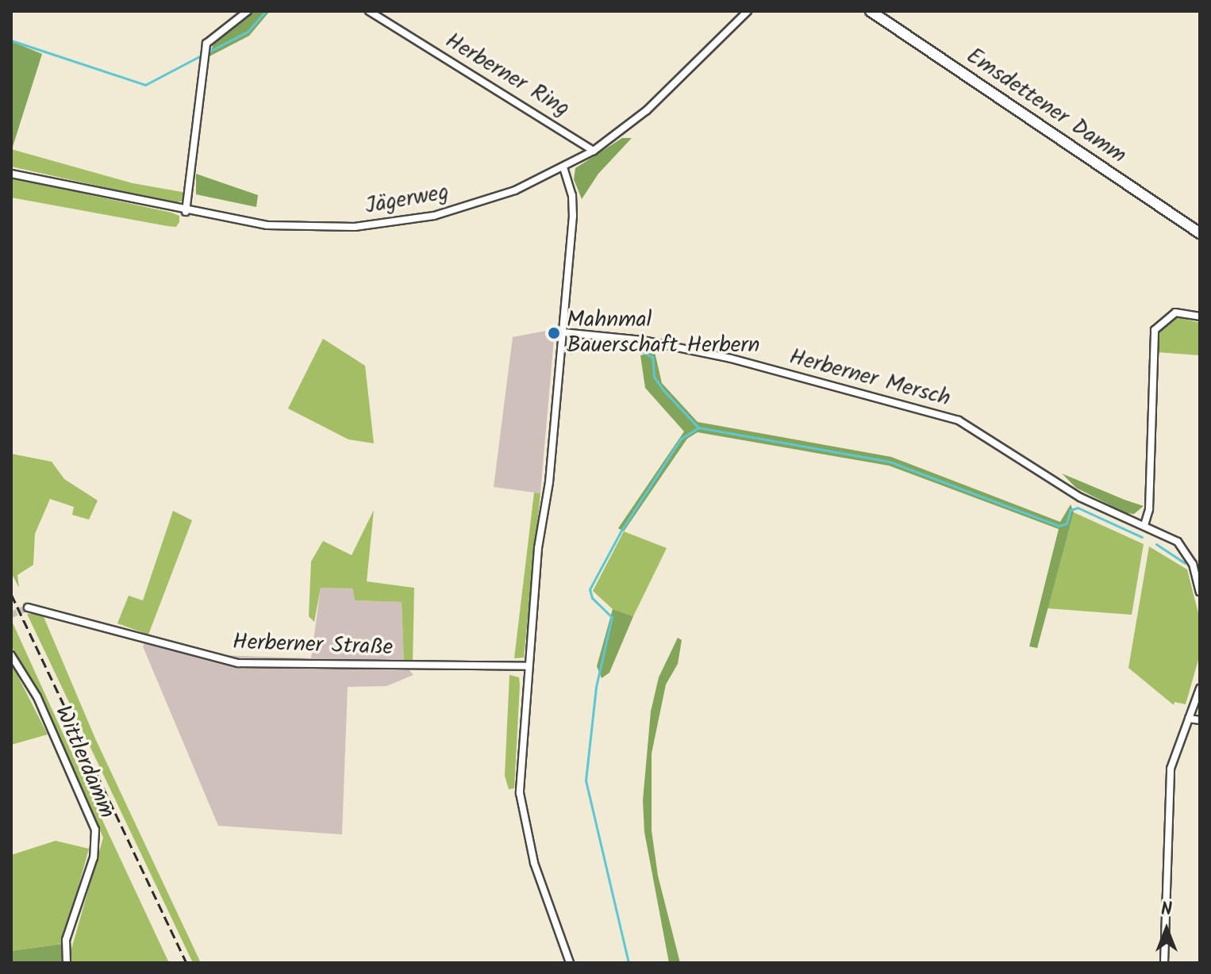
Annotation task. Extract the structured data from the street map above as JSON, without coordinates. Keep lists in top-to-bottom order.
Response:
{
  "streets": {
    "main road": ["Emsdettener Damm"],
    "street": [
      "Herberner Ring",
      "Jägerweg",
      "Herberner Mersch",
      "Herberner Straße",
      "Wittlerdamm"
    ]
  },
  "crossings": [
    ["Herberner Ring", "Jägerweg"]
  ],
  "places": ["Mahnmal Bauerschaft Herbern"],
  "north": "top"
}
